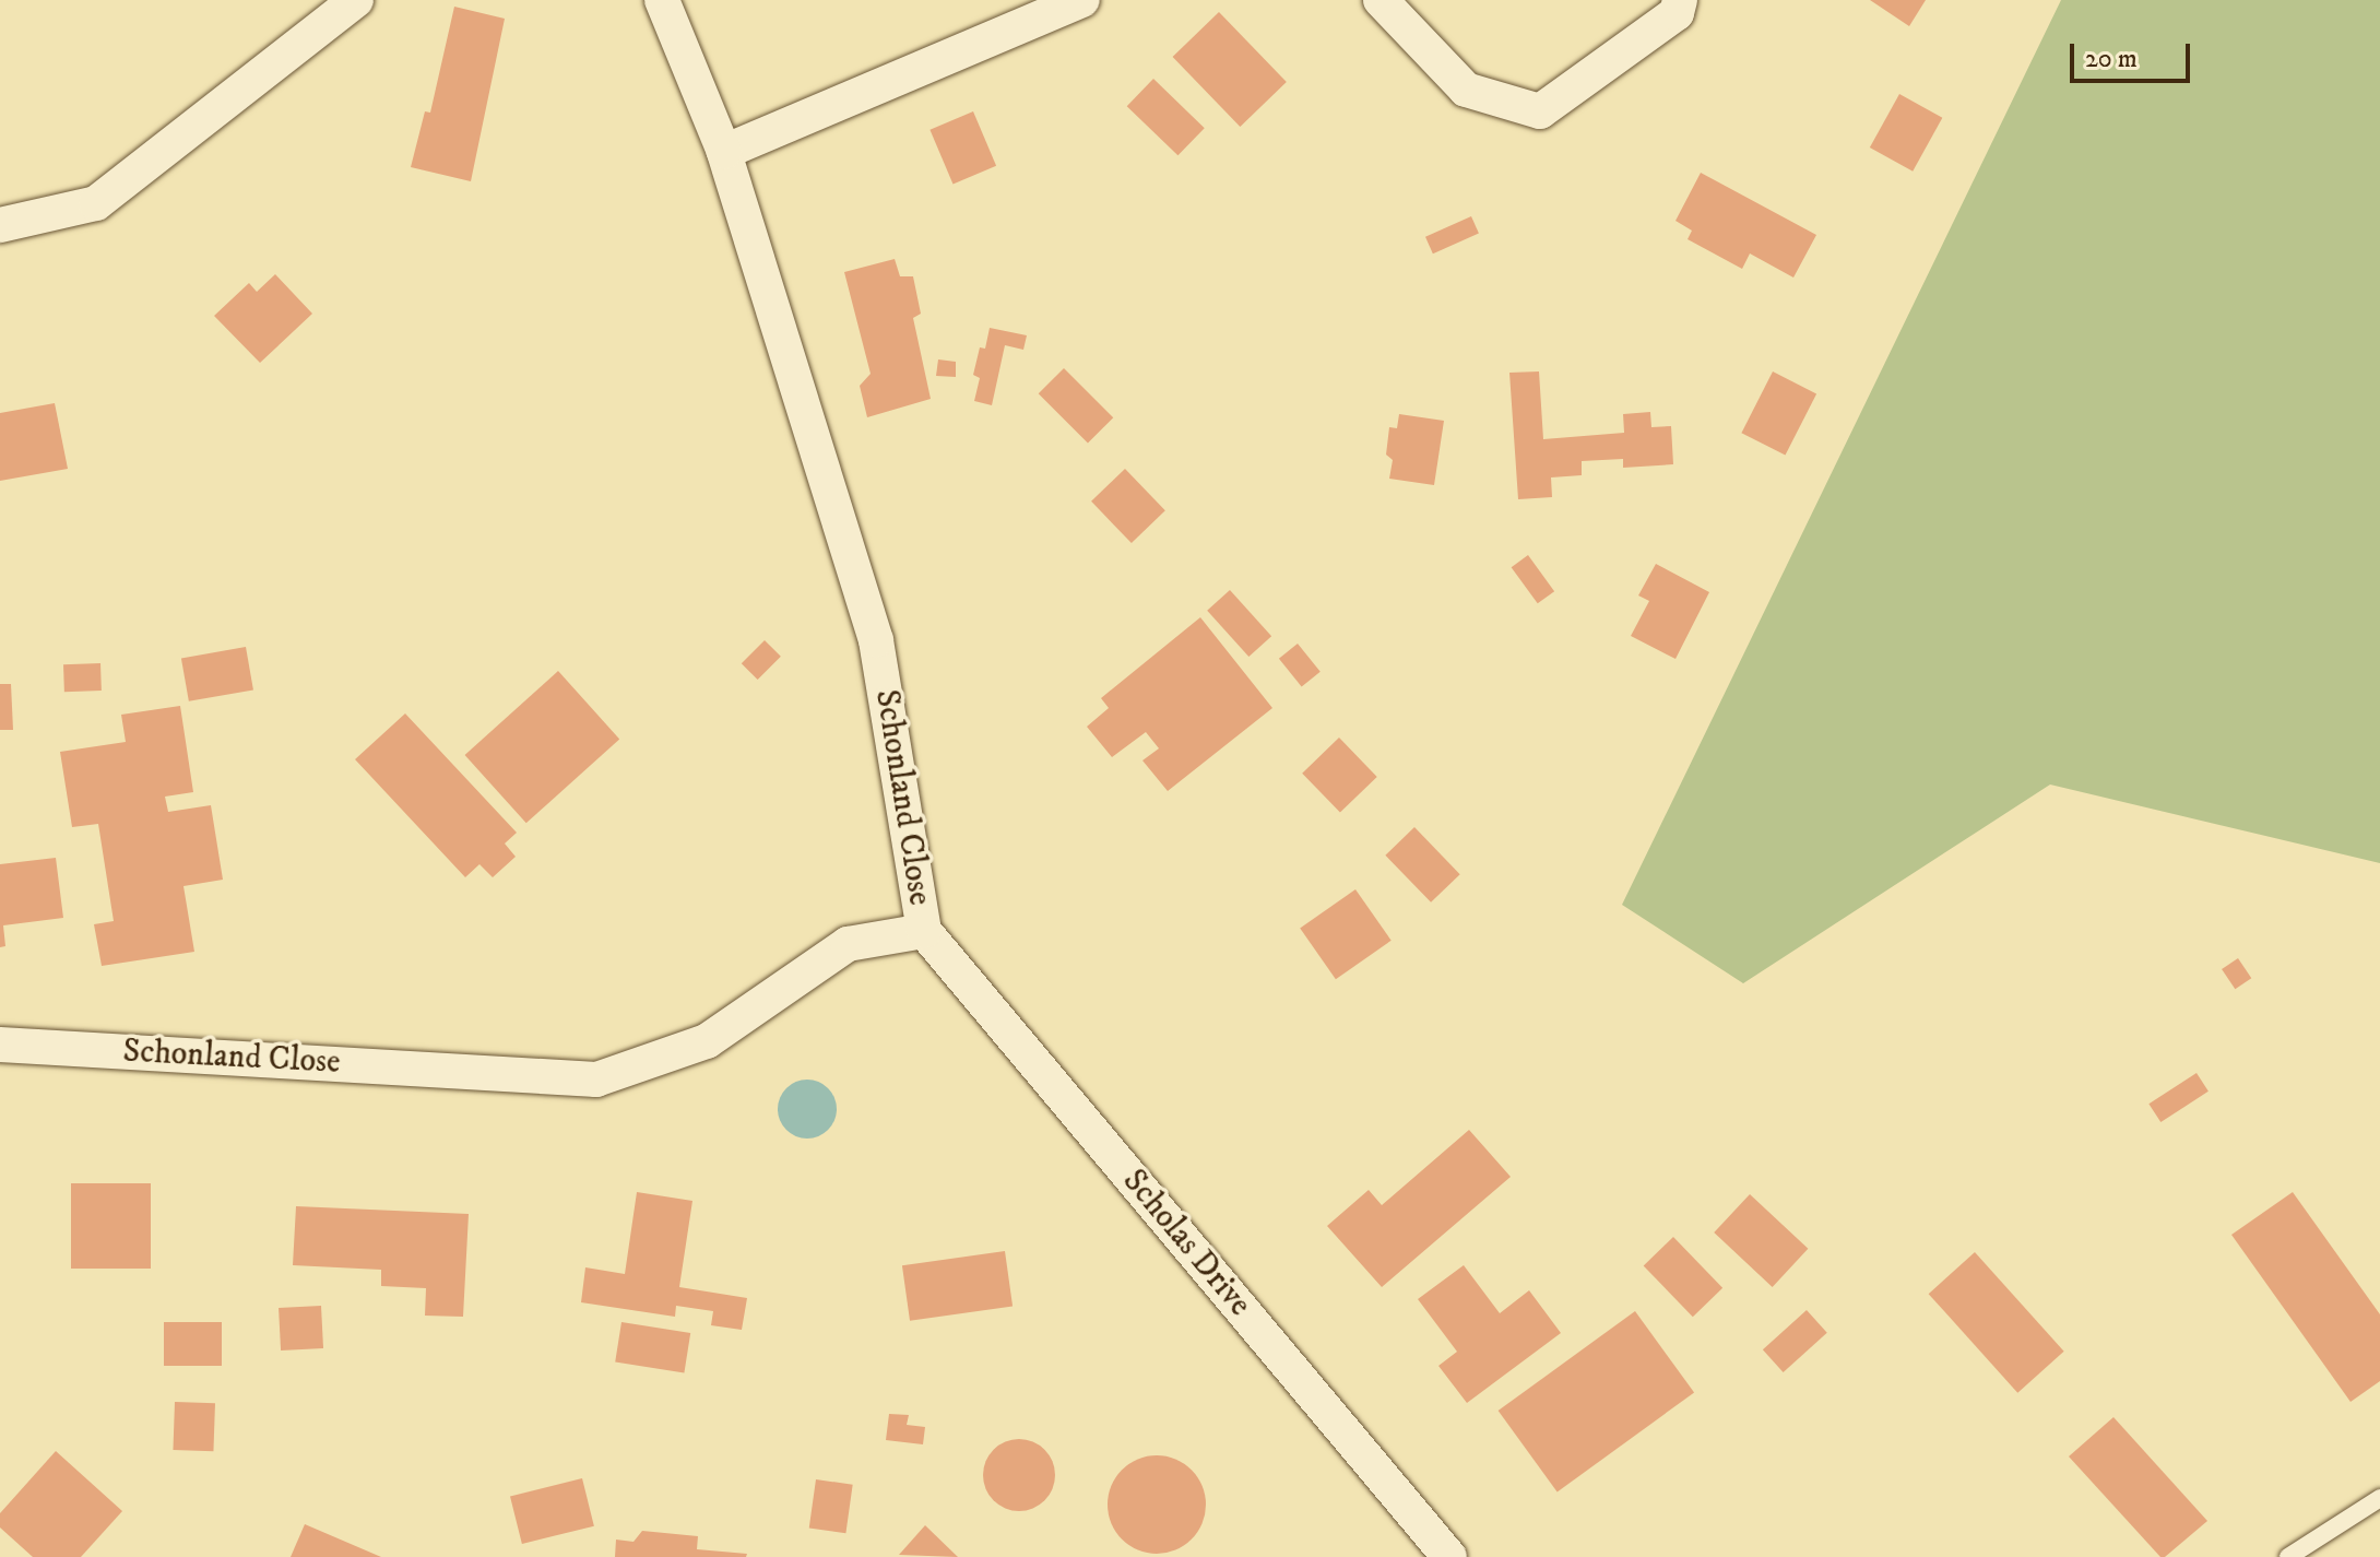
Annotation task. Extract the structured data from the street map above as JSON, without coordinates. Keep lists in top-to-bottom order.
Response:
{
  "streets": {
    "street": ["Schonland Close", "Scholas Drive"]
  },
  "crossings": [
    ["Schonland Close", "Scholas Drive"]
  ],
  "scale_bar": "20 m"
}
